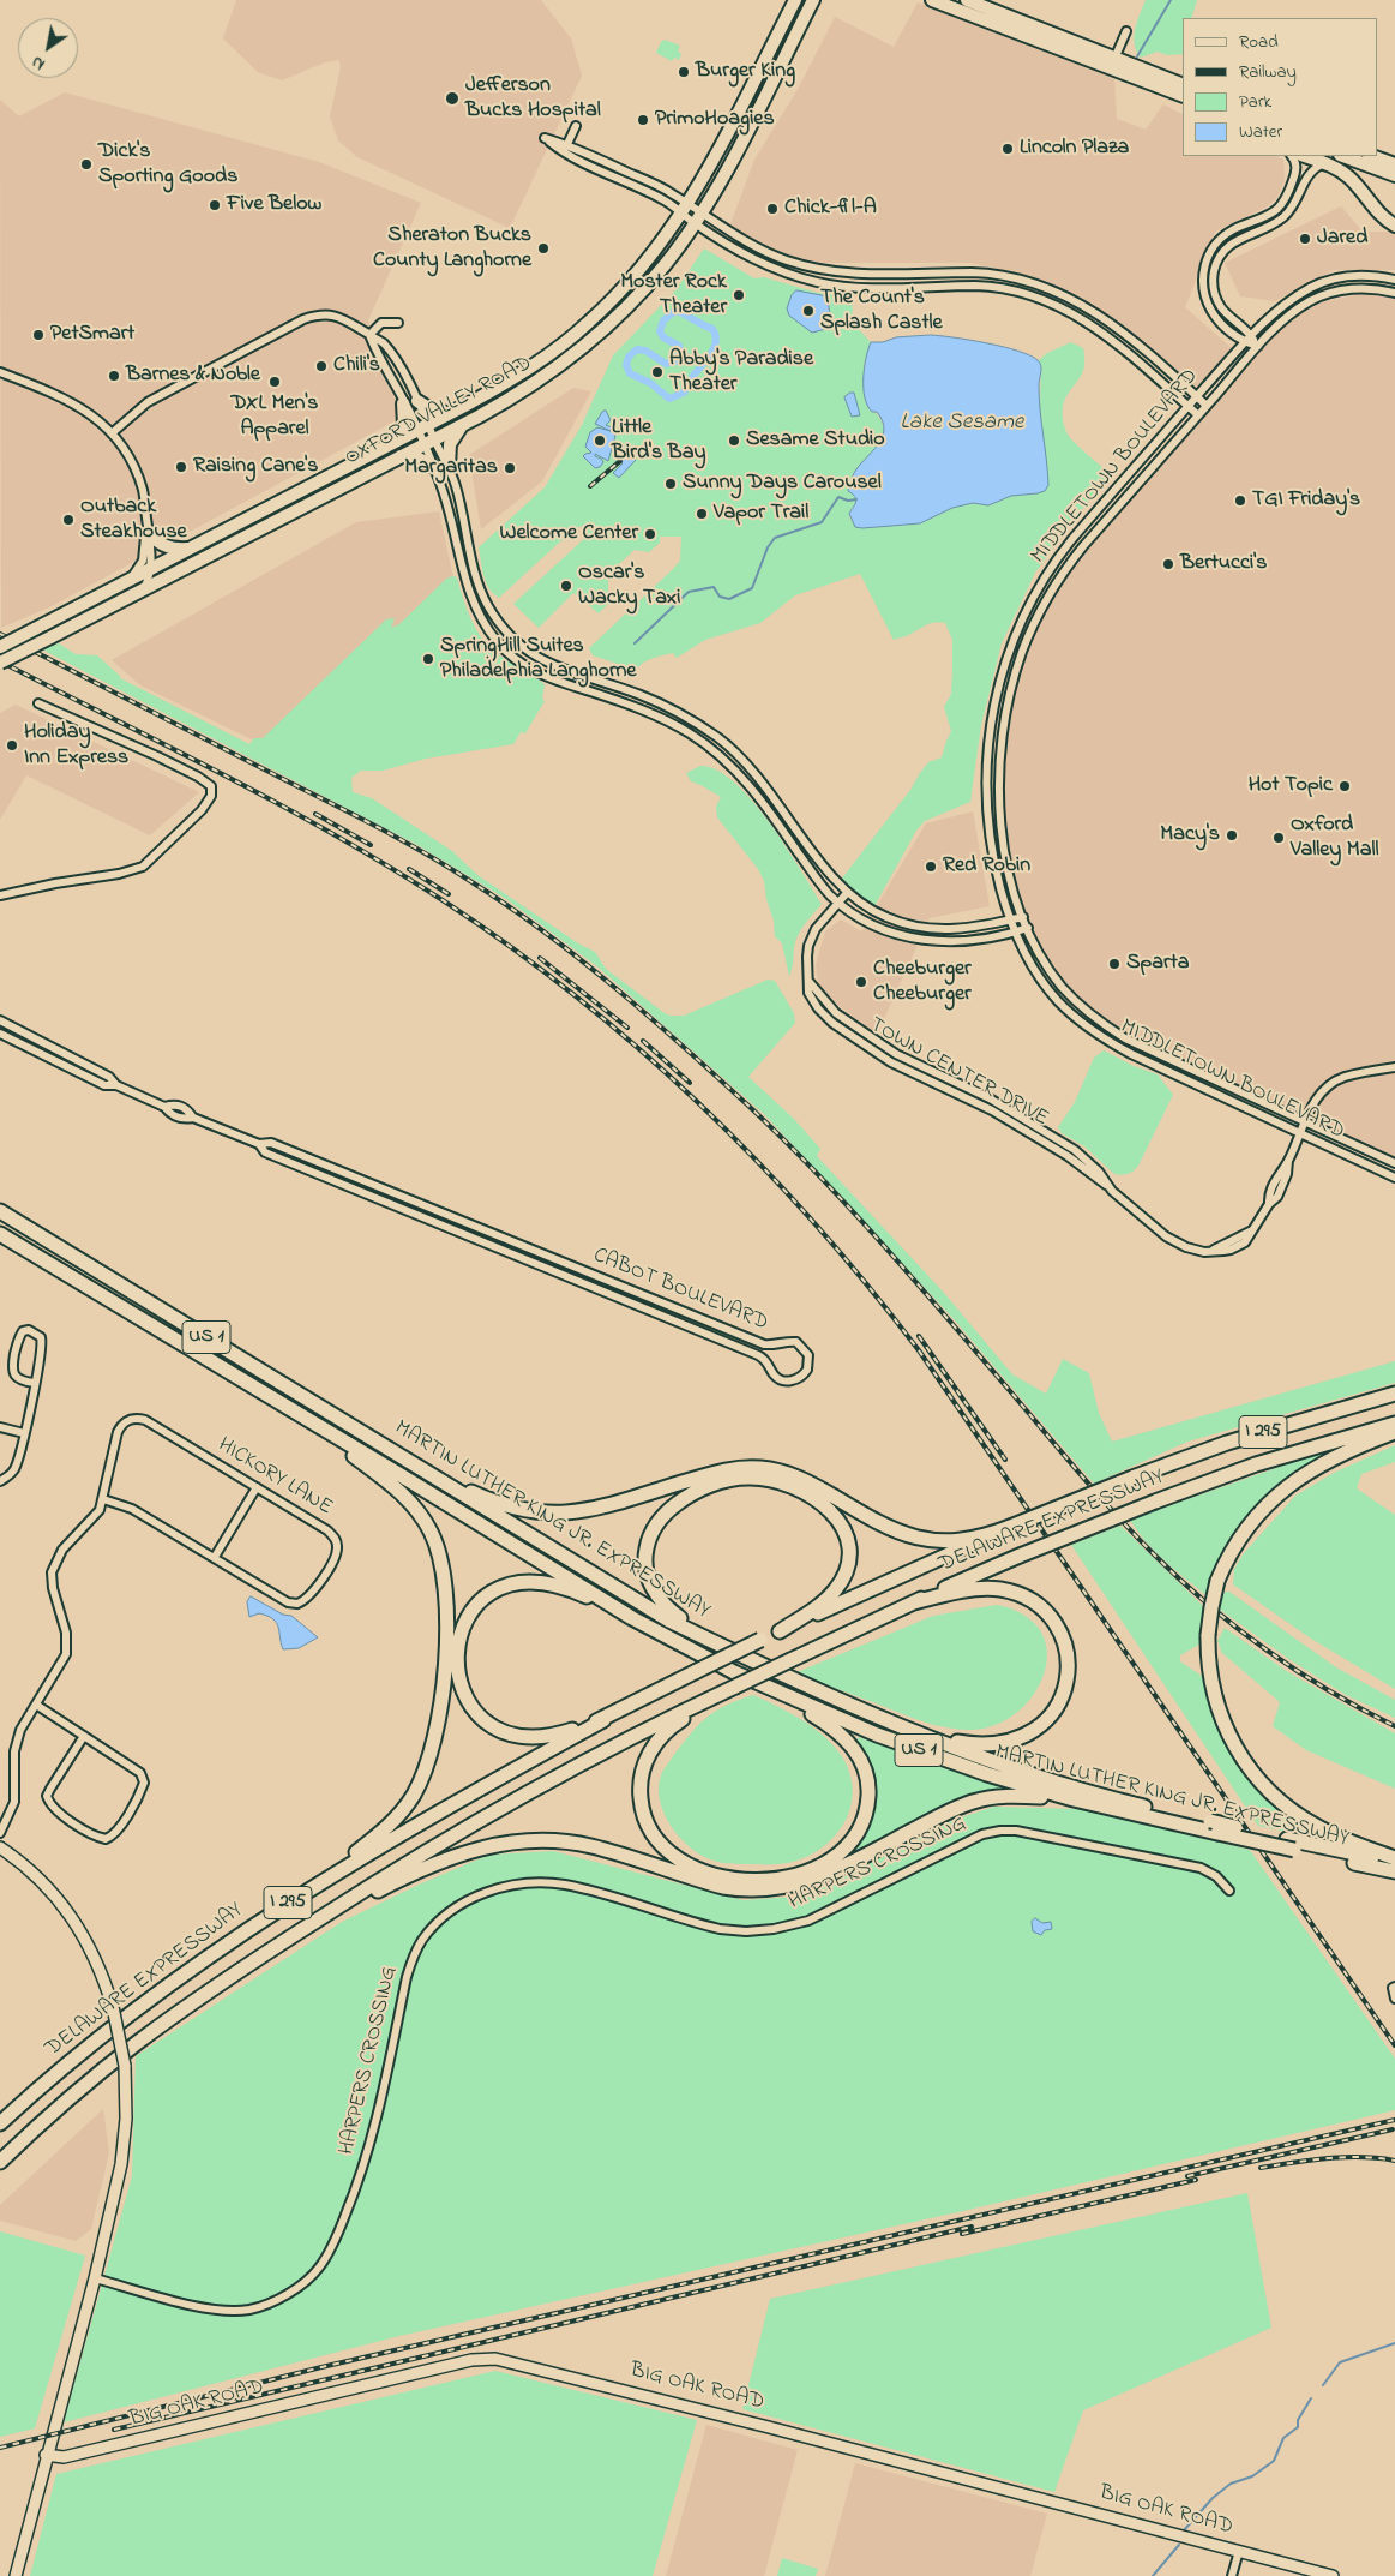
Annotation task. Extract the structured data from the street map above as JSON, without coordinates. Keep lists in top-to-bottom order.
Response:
{
  "streets": {
    "highway": [
      "US 1",
      "I 295",
      "MARTIN LUTHER KING JR. EXPRESSWAY",
      "DELAWARE EXPRESSWAY"
    ],
    "main road": ["OXFORD VALLEY ROAD"],
    "street": [
      "MIDDLETOWN BOULEVARD",
      "TOWN CENTER DRIVE",
      "CABOT BOULEVARD",
      "HICKORY LANE",
      "HARPERS CROSSING",
      "BIG OAK ROAD"
    ]
  },
  "crossings": [
    ["MIDDLETOWN BOULEVARD", "TOWN CENTER DRIVE"],
    ["I 295", "DELAWARE EXPRESSWAY"]
  ],
  "water": ["Lake Sesame"],
  "places": [
    "Burger King",
    "Jefferson Bucks Hospital",
    "PrimoHoagies",
    "Lincoln Plaza",
    "Dick's Sporting Goods",
    "Five Below",
    "Chick-fil-A",
    "Jared",
    "Sheraton Bucks County Langhorne",
    "Moster Rock Theater",
    "The Count's Splash Castle",
    "PetSmart",
    "Chili's",
    "Abby's Paradise Theater",
    "Barnes & Noble",
    "DXL Men's Apparel",
    "Little Bird's Bay",
    "Sesame Studio",
    "Raising Cane's",
    "Margaritas",
    "Sunny Days Carousel",
    "TGI Friday's",
    "Vapor Trail",
    "Outback Steakhouse",
    "Welcome Center",
    "Bertucci's",
    "Oscar's Wacky Taxi",
    "SpringHill Suites Philadelphia Langhorne",
    "Holiday Inn Express",
    "Hot Topic",
    "Macy's",
    "Oxford Valley Mall",
    "Red Robin",
    "Sparta",
    "Cheeburger Cheeburger"
  ],
  "legend": [
    "Road",
    "Railway",
    "Park",
    "Water"
  ],
  "north": "bottom left"
}
